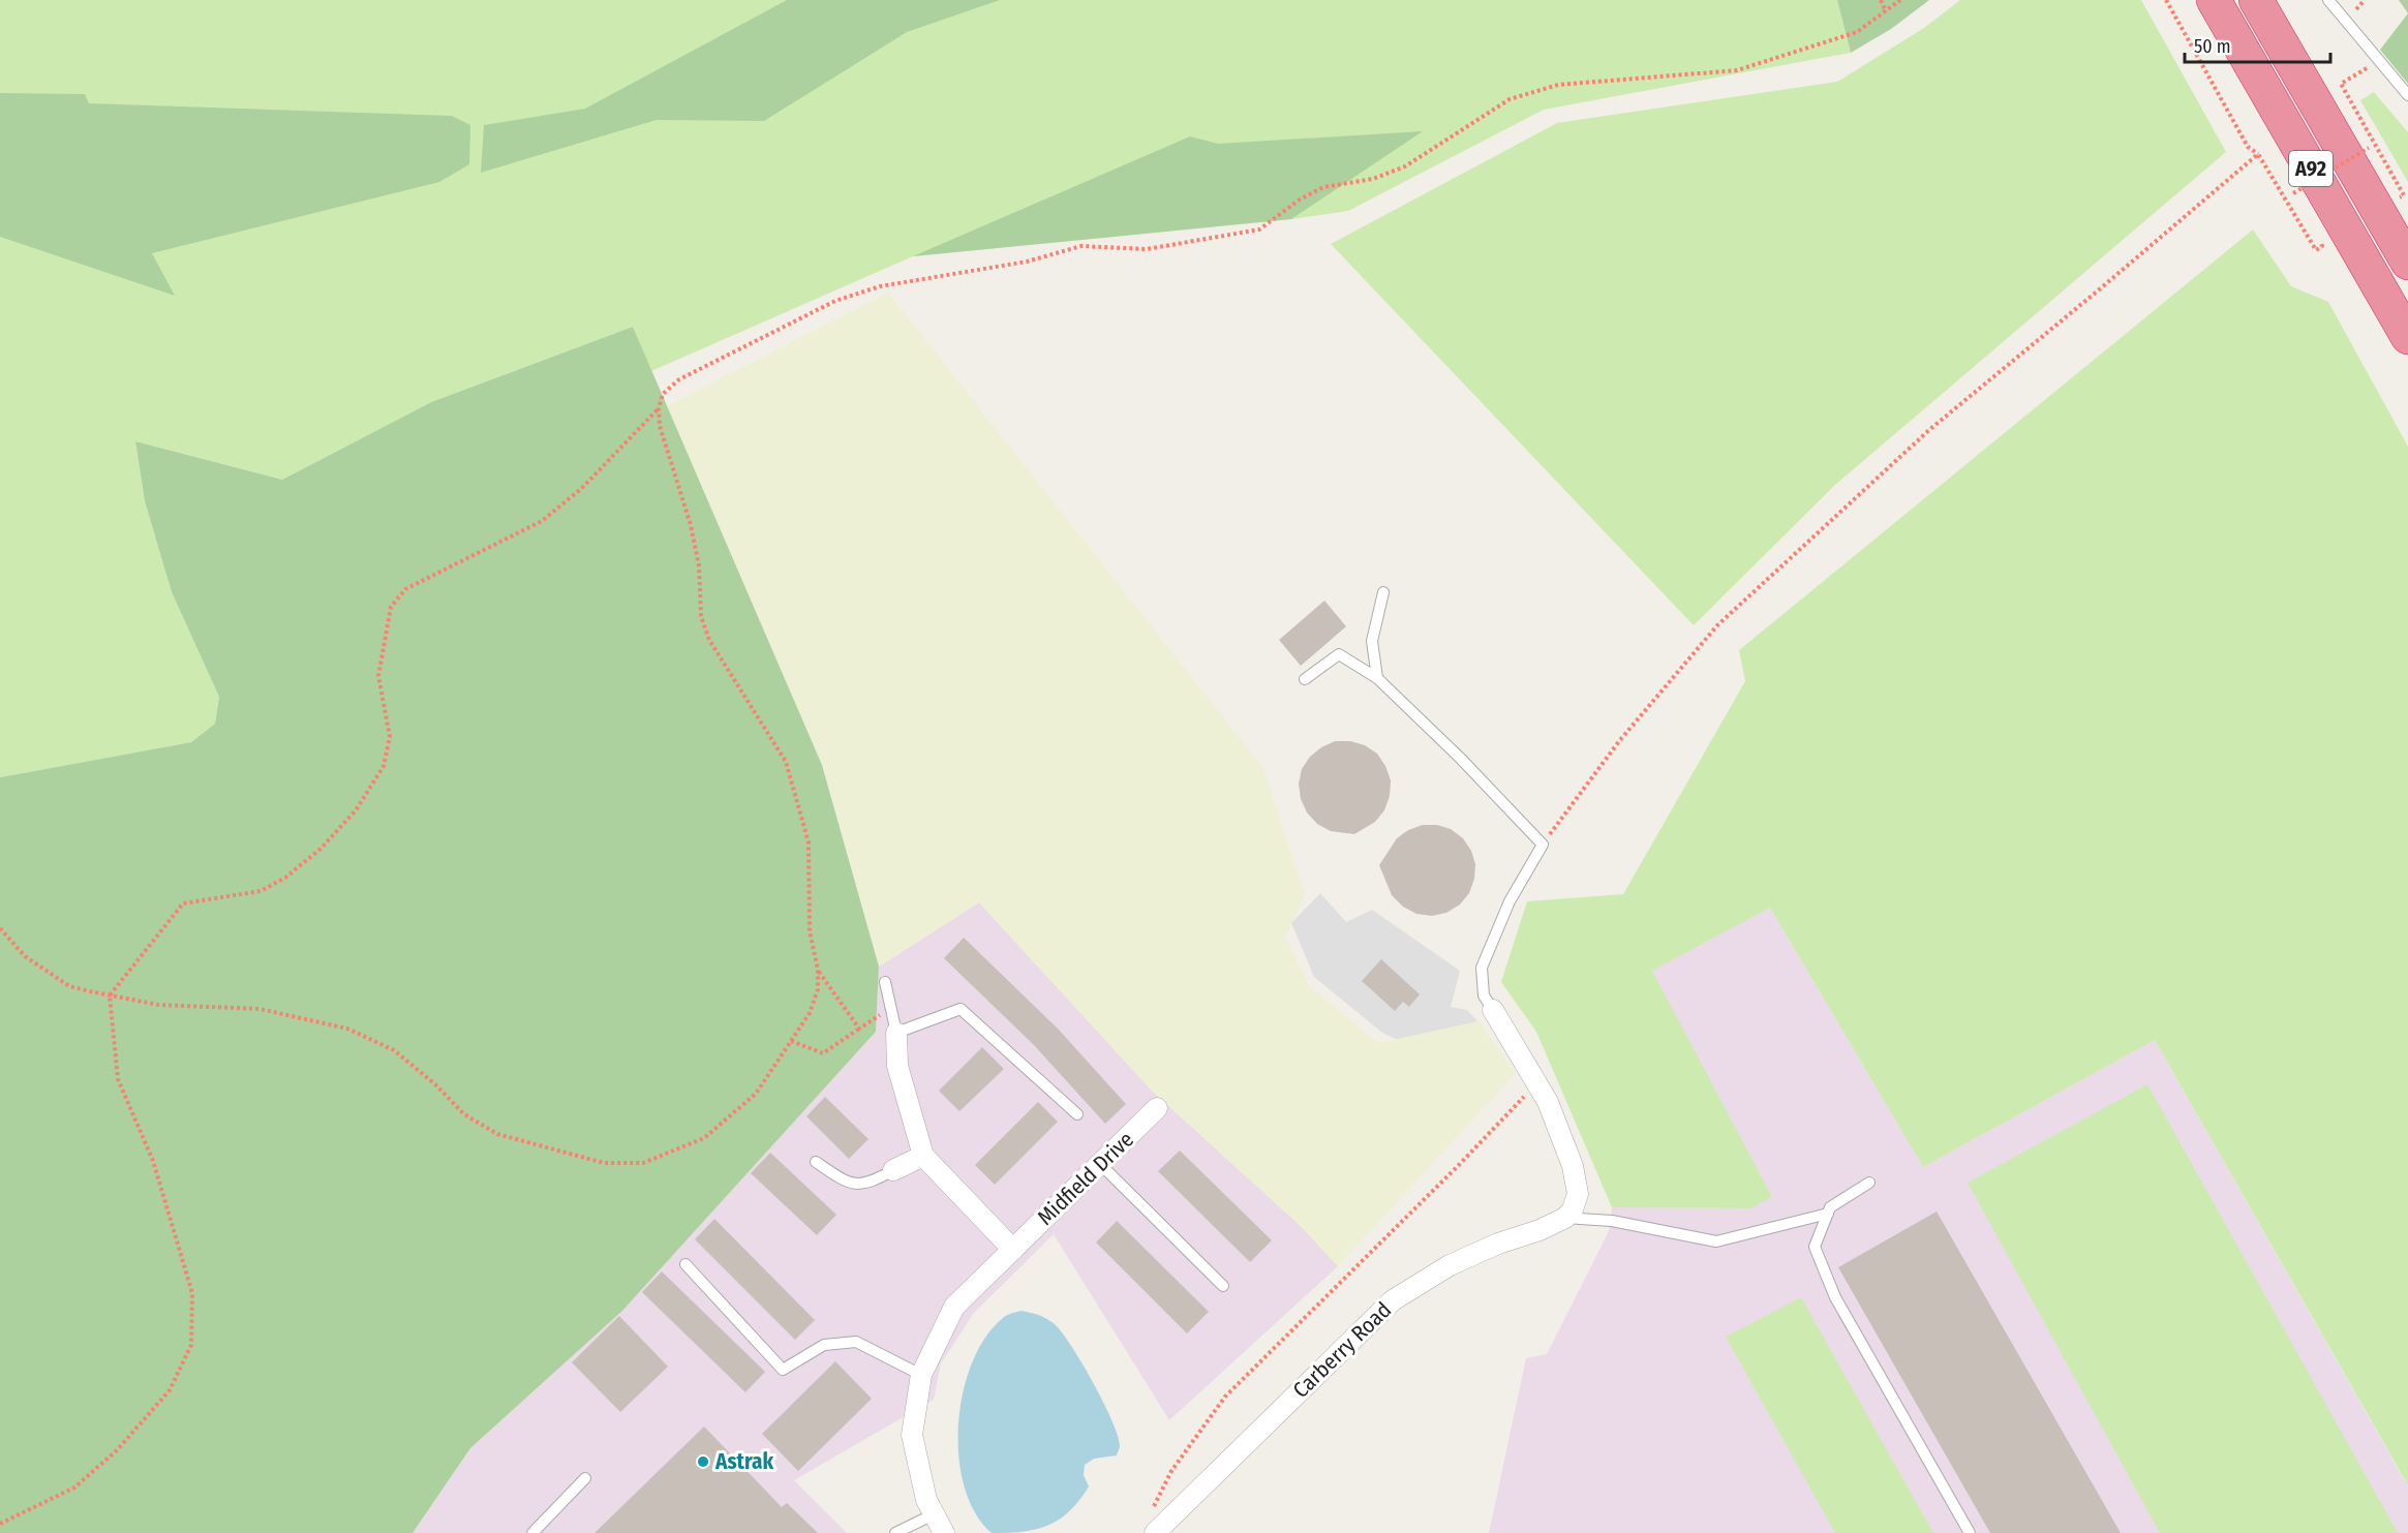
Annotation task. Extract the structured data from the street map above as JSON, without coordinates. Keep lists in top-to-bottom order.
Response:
{
  "streets": {
    "highway": ["A92"],
    "street": ["Midfield Drive", "Carberry Road"]
  },
  "places": ["Astrak"],
  "scale_bar": "50 m"
}
